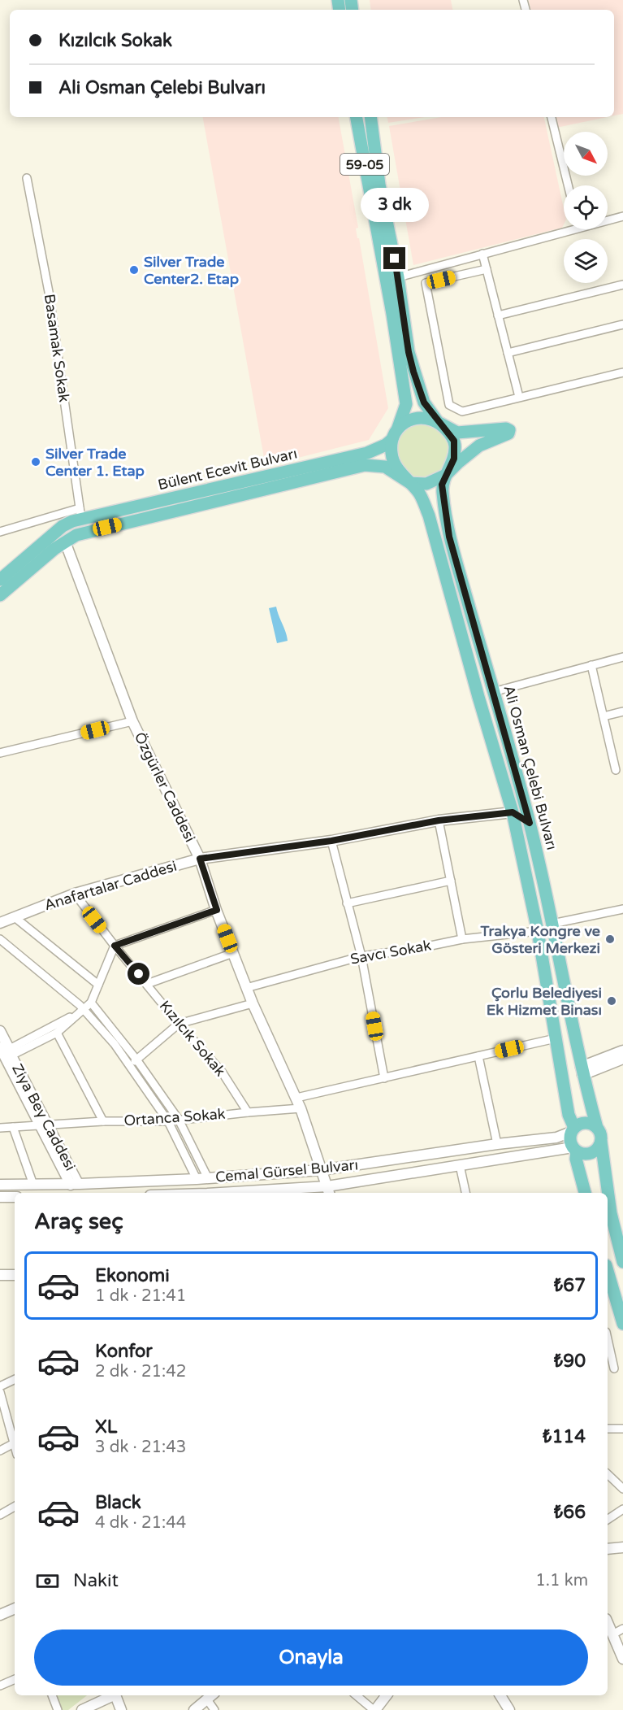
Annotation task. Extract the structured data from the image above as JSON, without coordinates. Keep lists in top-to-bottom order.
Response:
{
  "streets": {
    "main road": ["59-05", "Bülent Ecevit Bulvarı", "Ali Osman Çelebi Bulvarı"],
    "street": [
      "Basamak Sokak",
      "Özgürler Caddesi",
      "Anafartalar Caddesi",
      "Savcı Sokak",
      "Kızılcık Sokak",
      "Ziya Bey Caddesi",
      "Ortanca Sokak",
      "Cemal Gürsel Bulvarı"
    ]
  },
  "crossings": [
    ["59-05", "Bülent Ecevit Bulvarı"],
    ["59-05", "Ali Osman Çelebi Bulvarı"],
    ["Basamak Sokak", "Bülent Ecevit Bulvarı"],
    ["Bülent Ecevit Bulvarı", "Ali Osman Çelebi Bulvarı"],
    ["Ali Osman Çelebi Bulvarı", "Anafartalar Caddesi"],
    ["Ali Osman Çelebi Bulvarı", "Savcı Sokak"],
    ["Ali Osman Çelebi Bulvarı", "Cemal Gürsel Bulvarı"],
    ["Özgürler Caddesi", "Anafartalar Caddesi"],
    ["Özgürler Caddesi", "Savcı Sokak"],
    ["Özgürler Caddesi", "Ortanca Sokak"],
    ["Özgürler Caddesi", "Cemal Gürsel Bulvarı"],
    ["Anafartalar Caddesi", "Kızılcık Sokak"],
    ["Kızılcık Sokak", "Ortanca Sokak"],
    ["Ziya Bey Caddesi", "Ortanca Sokak"],
    ["Ziya Bey Caddesi", "Cemal Gürsel Bulvarı"]
  ],
  "places": [
    "Silver Trade Center2. Etap",
    "Silver Trade Center 1. Etap",
    "Trakya Kongre ve Gösteri Merkezi",
    "Çorlu Belediyesi Ek Hizmet Binası"
  ],
  "north": "bottom right",
  "page": {
    "banner": ["Kızılcık Sokak", "Ali Osman Çelebi Bulvarı"],
    "bubble": "3 dk",
    "heading": "Araç seç",
    "list": [
      {
        "name": "Ekonomi",
        "note": "1 dk · 21:41",
        "value": "₺67"
      },
      {
        "name": "Konfor",
        "note": "2 dk · 21:42",
        "value": "₺90"
      },
      {
        "name": "XL",
        "note": "3 dk · 21:43",
        "value": "₺114"
      },
      {
        "name": "Black",
        "note": "4 dk · 21:44",
        "value": "₺66"
      }
    ],
    "pay": ["Nakit", "1.1 km"],
    "buttons": "Onayla"
  }
}
